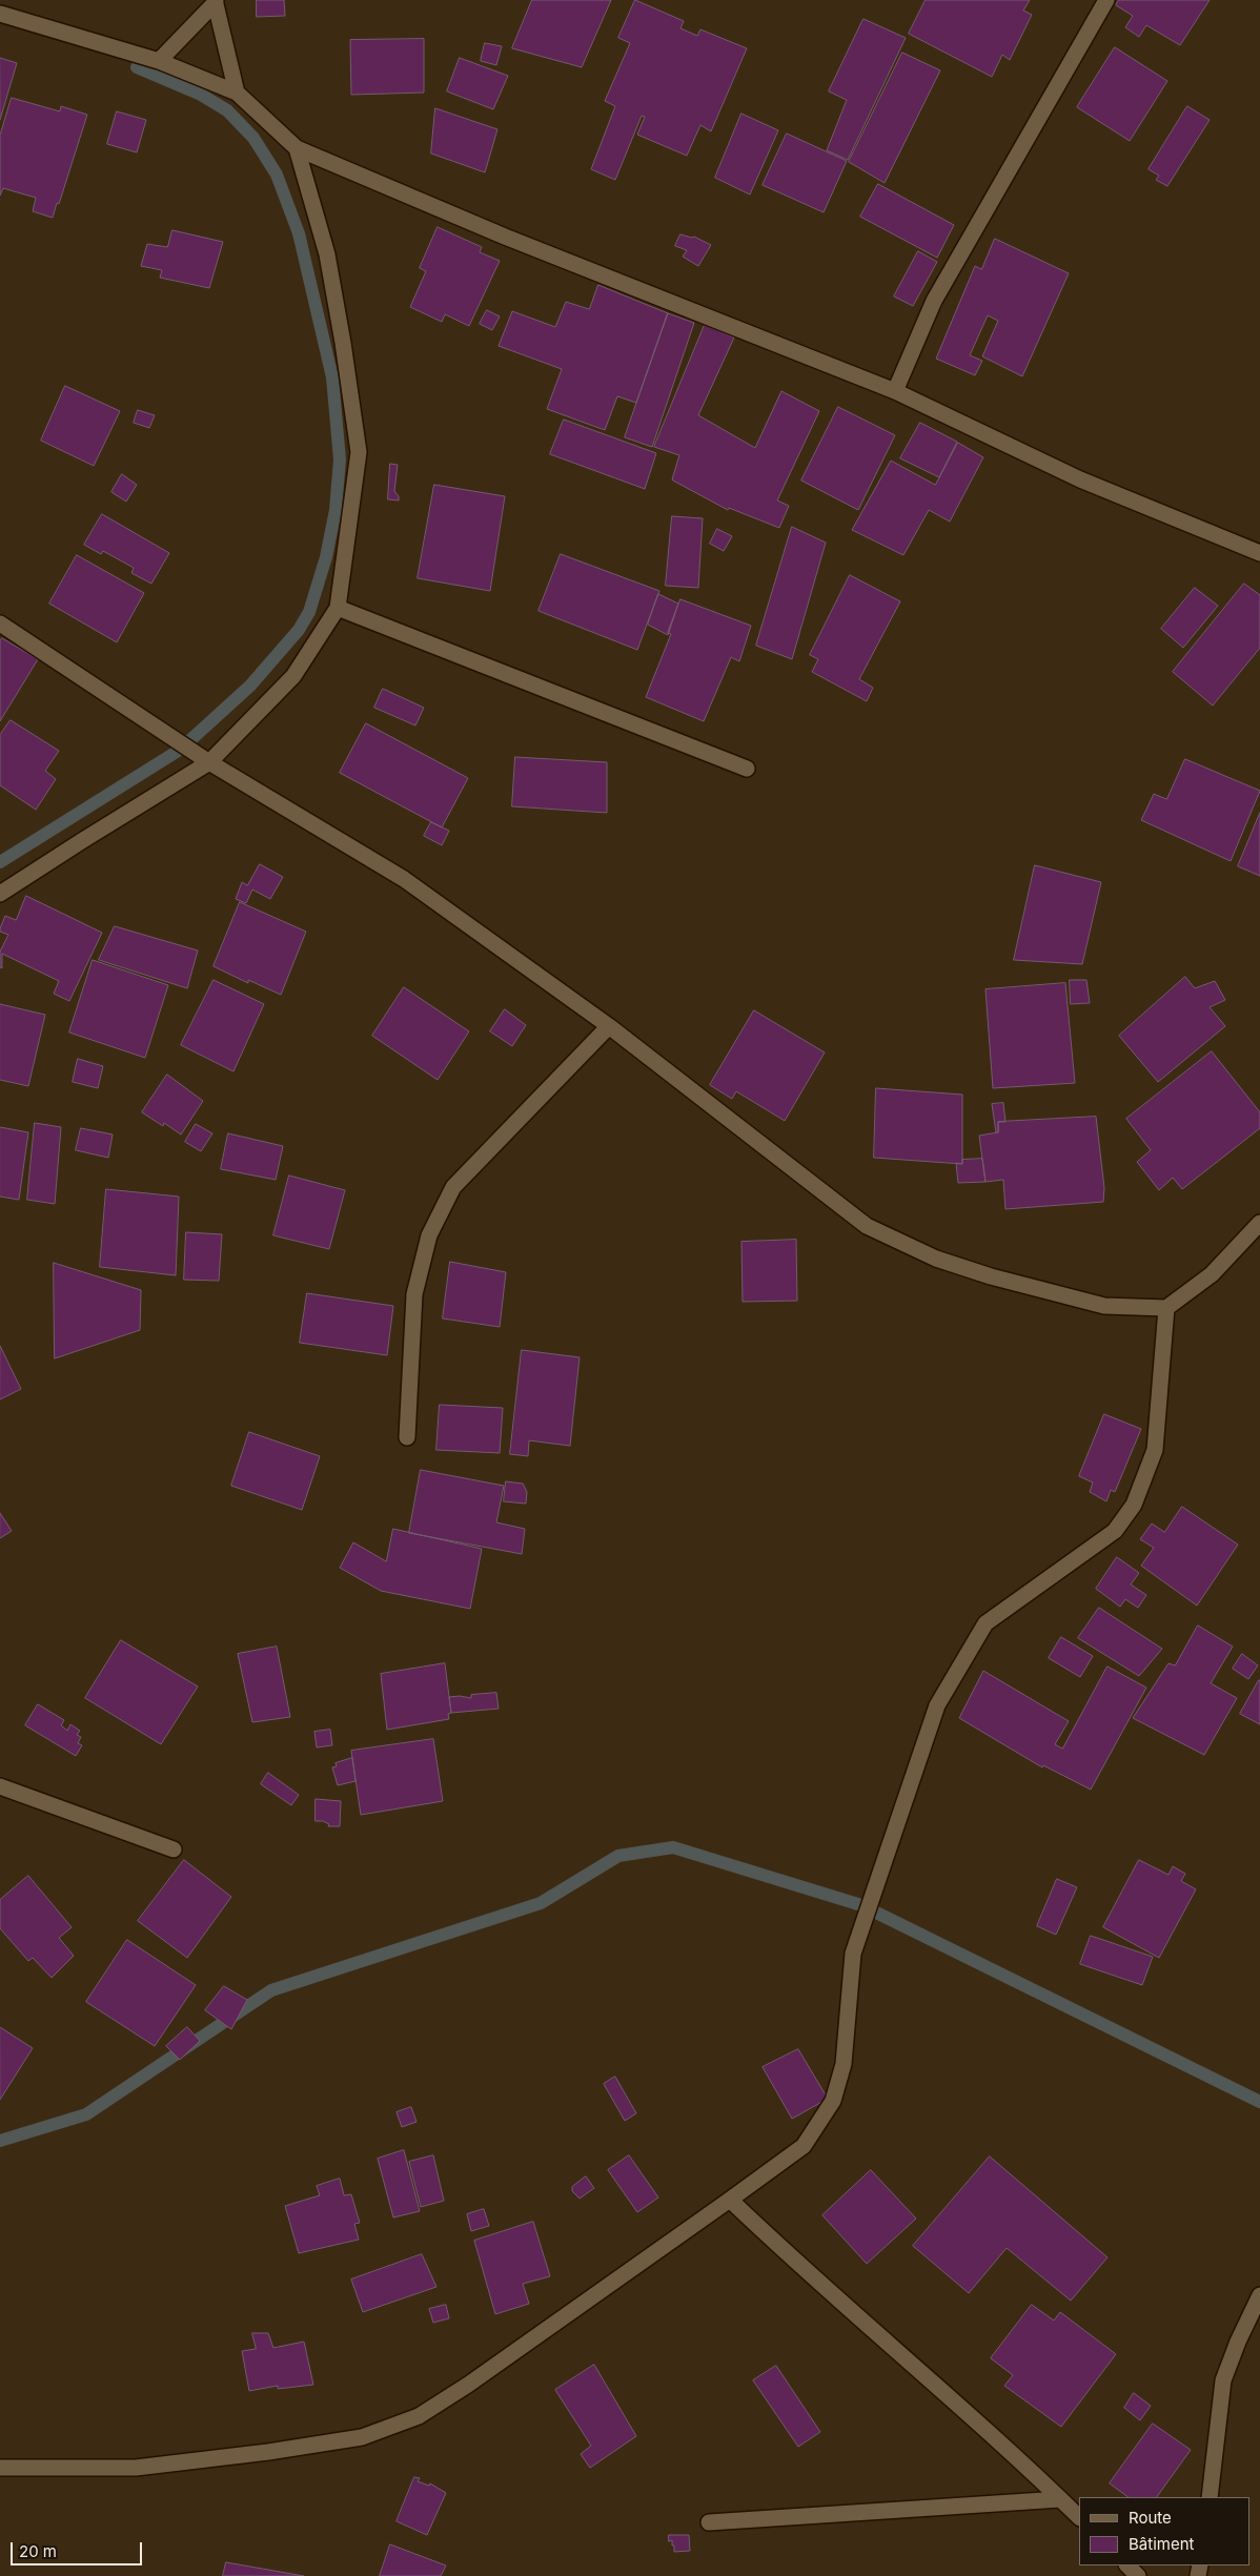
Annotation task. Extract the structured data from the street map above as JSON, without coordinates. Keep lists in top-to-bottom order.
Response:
{
  "legend": ["Route", "Bâtiment"],
  "scale_bar": "20 m"
}
